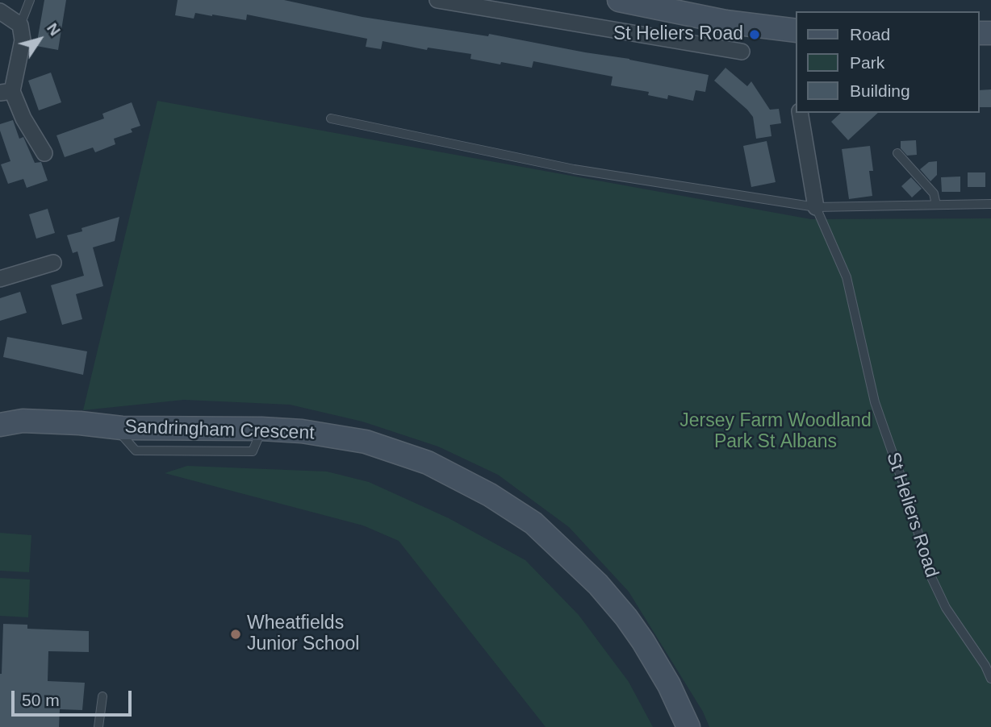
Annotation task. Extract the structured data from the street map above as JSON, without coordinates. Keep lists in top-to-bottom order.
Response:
{
  "streets": {
    "street": ["Sandringham Crescent", "St Heliers Road"]
  },
  "parks": ["Jersey Farm Woodland Park St Albans"],
  "places": ["St Heliers Road", "Wheatfields Junior School"],
  "legend": ["Road", "Park", "Building"],
  "scale_bar": "50 m",
  "north": "top right"
}
